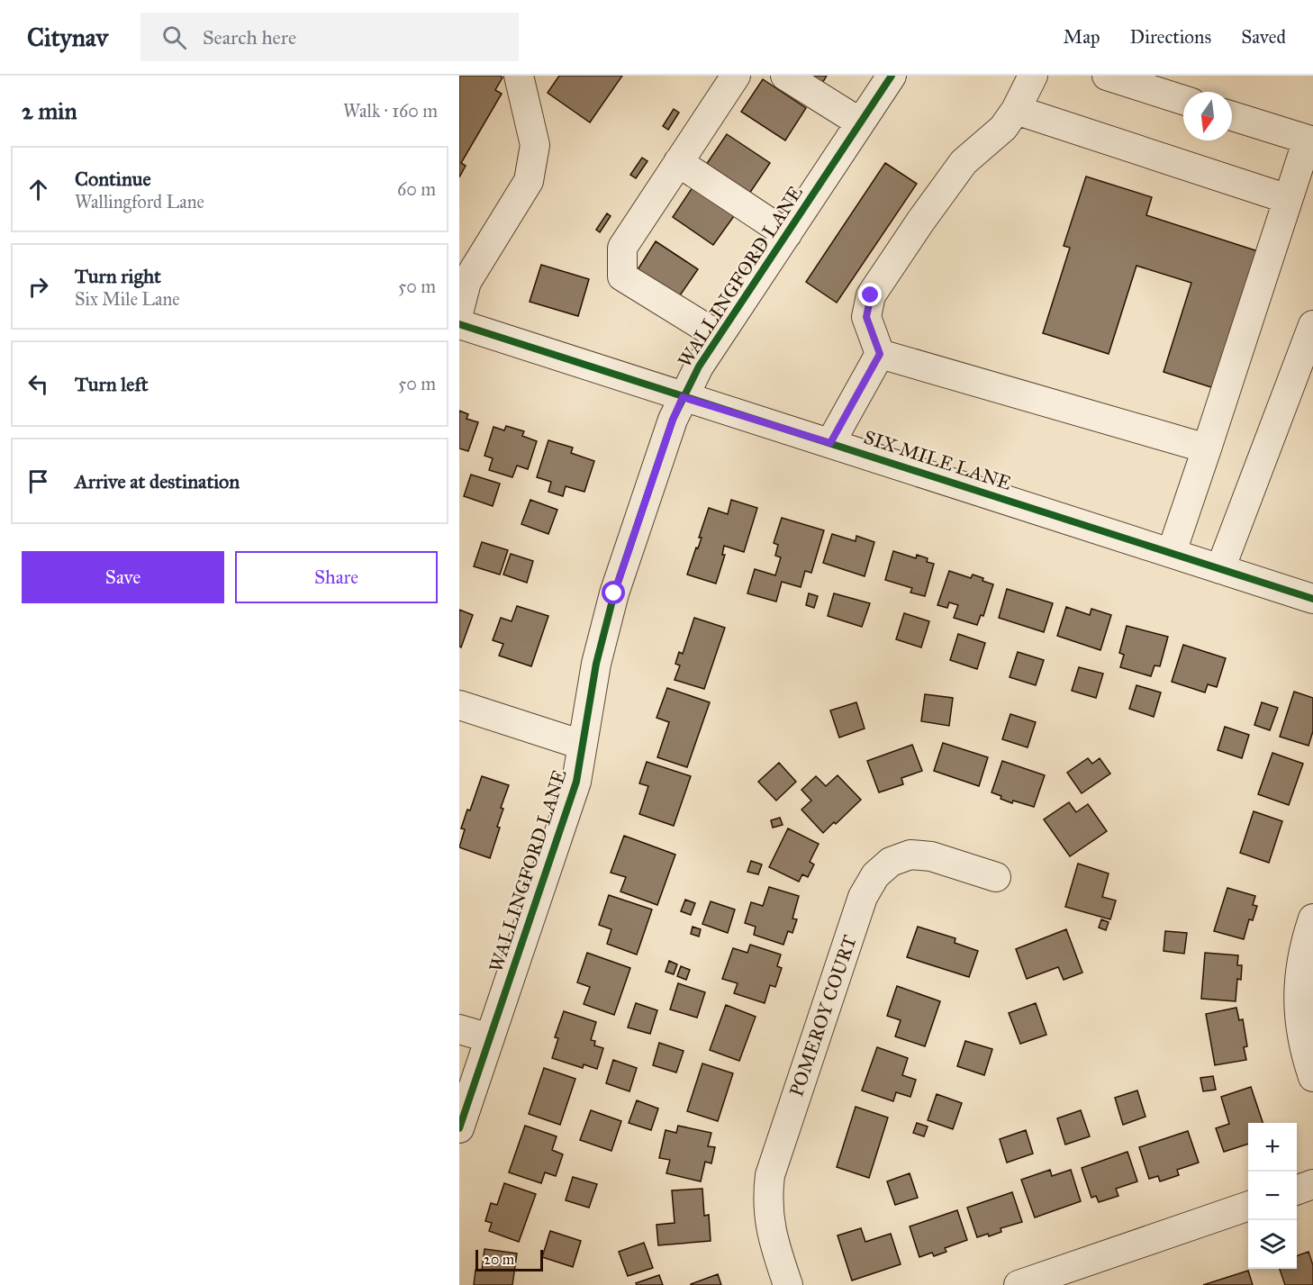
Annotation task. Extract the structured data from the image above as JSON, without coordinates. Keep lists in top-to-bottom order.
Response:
{
  "streets": {
    "street": ["WALLINGFORD LANE", "SIX MILE LANE", "POMEROY COURT"]
  },
  "crossings": [
    ["WALLINGFORD LANE", "SIX MILE LANE"]
  ],
  "scale_bar": "20 m",
  "north": "bottom",
  "page": {
    "header": "Citynav",
    "search": "Search here",
    "nav": ["Map", "Directions", "Saved"],
    "heading": ["2 min", "Walk · 160 m"],
    "list": [
      ["Continue", "Wallingford Lane", "60 m"],
      ["Turn right", "Six Mile Lane", "50 m"],
      ["Turn left", "50 m"],
      "Arrive at destination"
    ],
    "buttons": ["Save", "Share"],
    "map_buttons": ["+", "−"],
    "scale": "20 m"
  }
}
